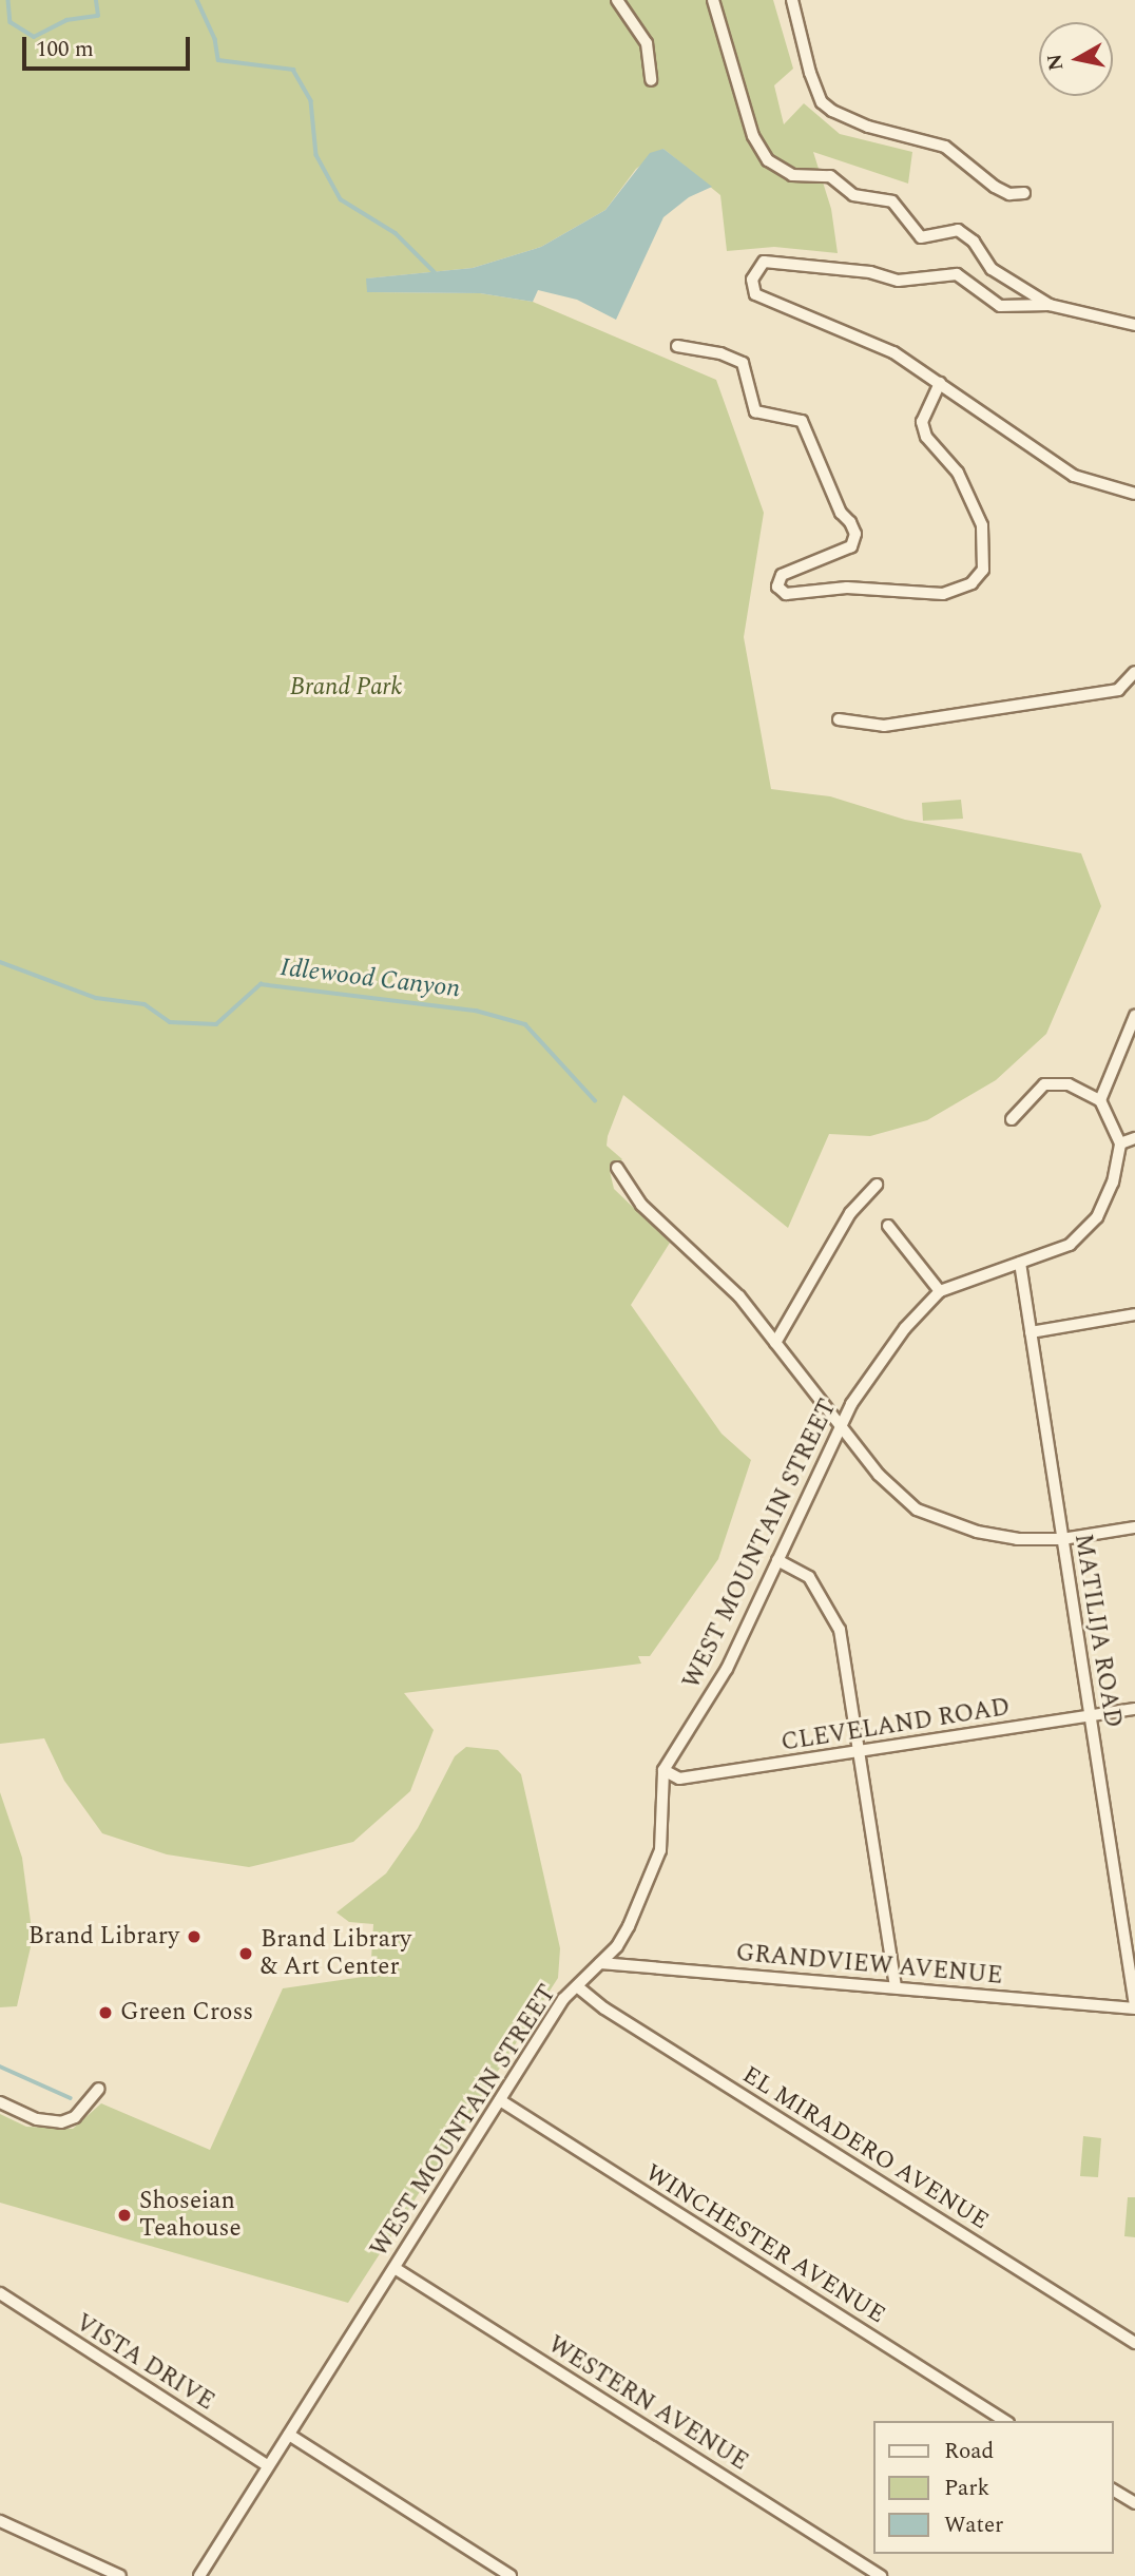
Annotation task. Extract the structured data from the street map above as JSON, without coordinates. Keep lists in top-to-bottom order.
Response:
{
  "streets": {
    "street": [
      "WEST MOUNTAIN STREET",
      "MATILIJA ROAD",
      "CLEVELAND ROAD",
      "GRANDVIEW AVENUE",
      "EL MIRADERO AVENUE",
      "WINCHESTER AVENUE",
      "VISTA DRIVE",
      "WESTERN AVENUE"
    ]
  },
  "crossings": [
    ["WEST MOUNTAIN STREET", "MATILIJA ROAD"],
    ["WEST MOUNTAIN STREET", "CLEVELAND ROAD"],
    ["WEST MOUNTAIN STREET", "GRANDVIEW AVENUE"],
    ["WEST MOUNTAIN STREET", "EL MIRADERO AVENUE"],
    ["WEST MOUNTAIN STREET", "WINCHESTER AVENUE"],
    ["WEST MOUNTAIN STREET", "VISTA DRIVE"],
    ["WEST MOUNTAIN STREET", "WESTERN AVENUE"],
    ["MATILIJA ROAD", "CLEVELAND ROAD"],
    ["MATILIJA ROAD", "GRANDVIEW AVENUE"]
  ],
  "water": ["Idlewood Canyon"],
  "parks": ["Brand Park"],
  "places": [
    "Brand Library",
    "Brand Library & Art Center",
    "Green Cross",
    "Shoseian Teahouse"
  ],
  "legend": ["Road", "Park", "Water"],
  "scale_bar": "100 m",
  "north": "left"
}
